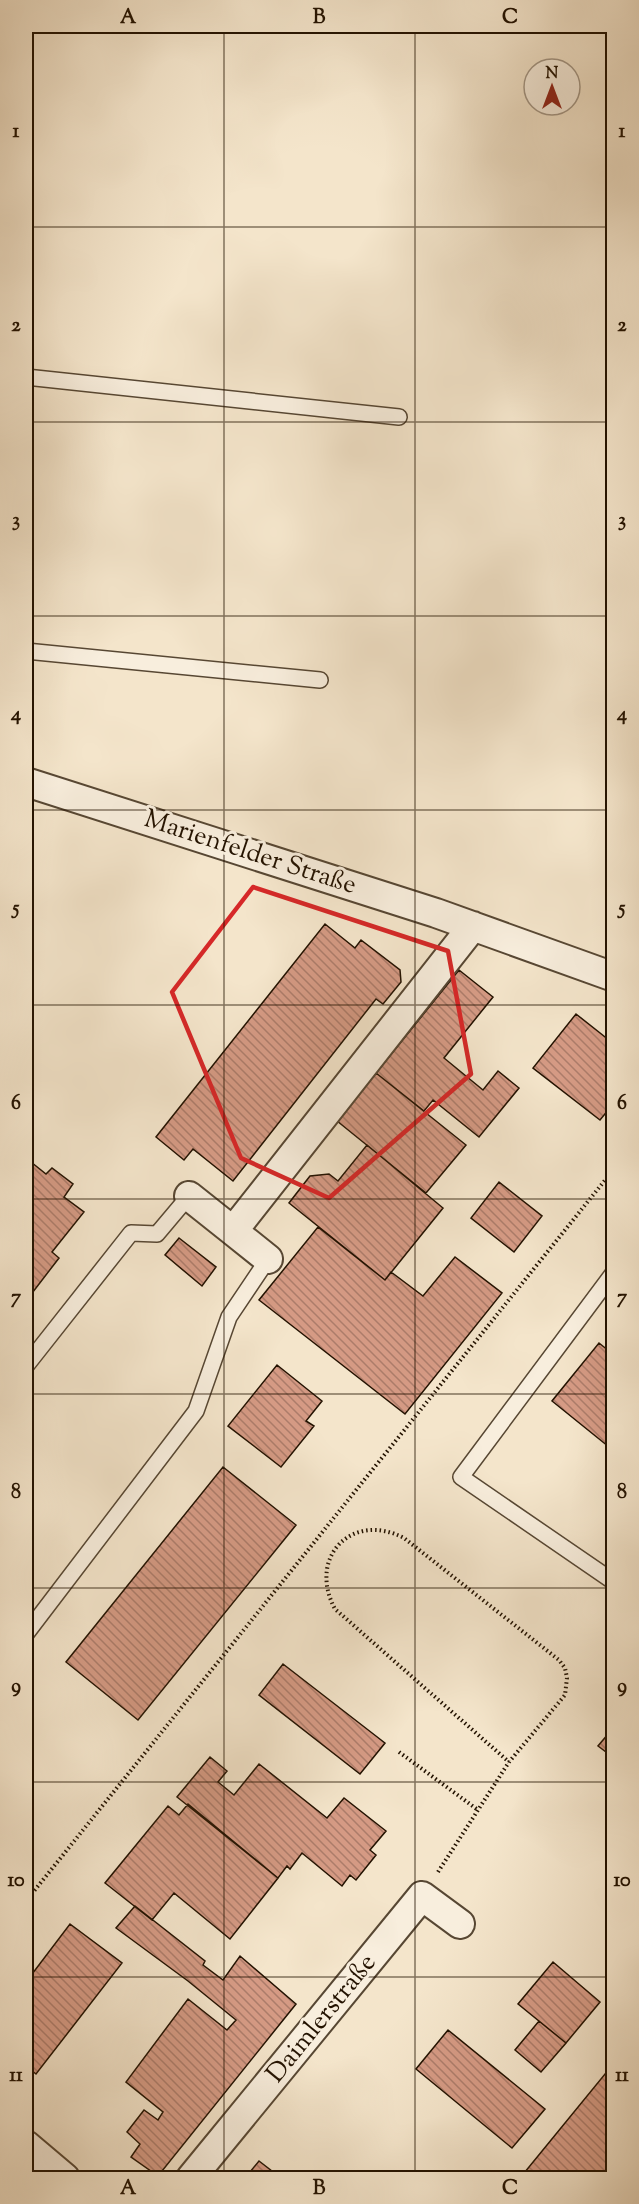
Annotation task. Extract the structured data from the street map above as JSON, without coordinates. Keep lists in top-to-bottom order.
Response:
{
  "streets": {
    "street": ["Marienfelder Straße", "Daimlerstraße"]
  },
  "north": "top",
  "grid": {
    "columns": ["A", "B", "C"],
    "rows": [
      "1",
      "2",
      "3",
      "4",
      "5",
      "6",
      "7",
      "8",
      "9",
      "10",
      "11"
    ]
  }
}
